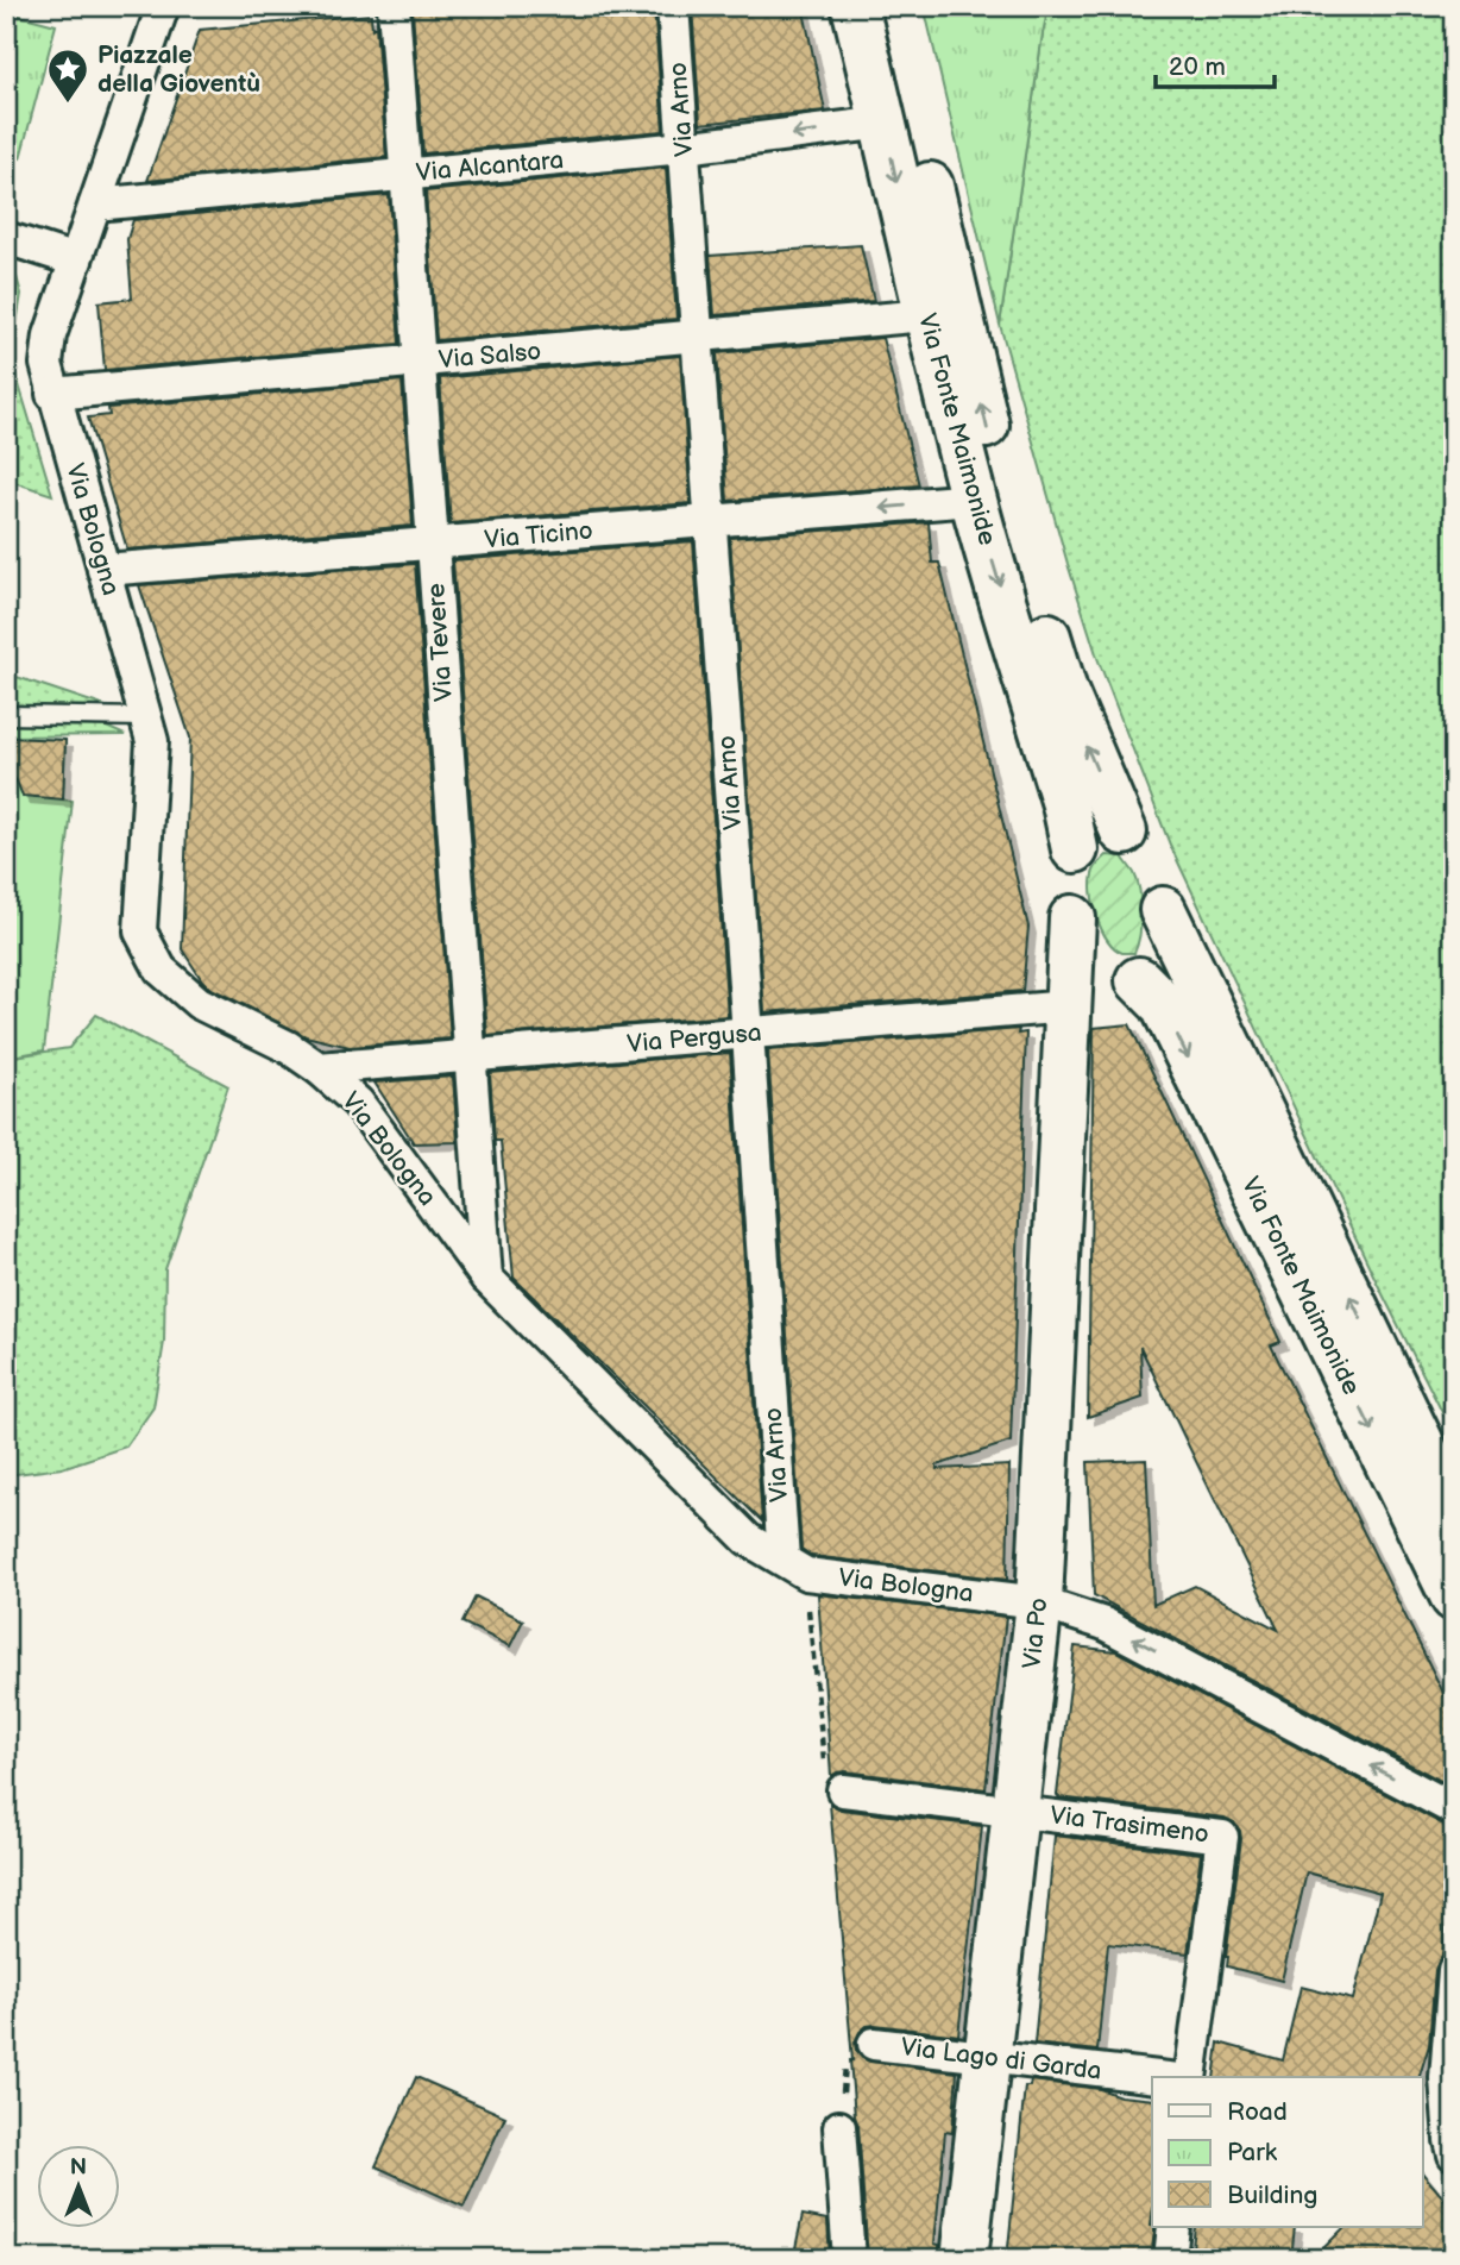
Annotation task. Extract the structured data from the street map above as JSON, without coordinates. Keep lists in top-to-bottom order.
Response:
{
  "streets": {
    "street": [
      "Via Arno",
      "Via Alcantara",
      "Via Salso",
      "Via Fonte Maimonide",
      "Via Bologna",
      "Via Ticino",
      "Via Tevere",
      "Via Pergusa",
      "Via Po",
      "Via Trasimeno",
      "Via Lago di Garda"
    ]
  },
  "crossings": [
    ["Via Arno", "Via Alcantara"],
    ["Via Arno", "Via Salso"],
    ["Via Arno", "Via Bologna"],
    ["Via Arno", "Via Ticino"],
    ["Via Arno", "Via Pergusa"],
    ["Via Alcantara", "Via Fonte Maimonide"],
    ["Via Alcantara", "Via Bologna"],
    ["Via Alcantara", "Via Tevere"],
    ["Via Salso", "Via Fonte Maimonide"],
    ["Via Salso", "Via Bologna"],
    ["Via Salso", "Via Tevere"],
    ["Via Fonte Maimonide", "Via Ticino"],
    ["Via Fonte Maimonide", "Via Po"],
    ["Via Bologna", "Via Ticino"],
    ["Via Bologna", "Via Tevere"],
    ["Via Bologna", "Via Pergusa"],
    ["Via Bologna", "Via Po"],
    ["Via Ticino", "Via Tevere"],
    ["Via Tevere", "Via Pergusa"],
    ["Via Pergusa", "Via Po"],
    ["Via Po", "Via Trasimeno"],
    ["Via Po", "Via Lago di Garda"]
  ],
  "places": {
    "place": ["Piazzale della Gioventù"]
  },
  "legend": ["Road", "Park", "Building"],
  "scale_bar": "20 m",
  "north": "top"
}
